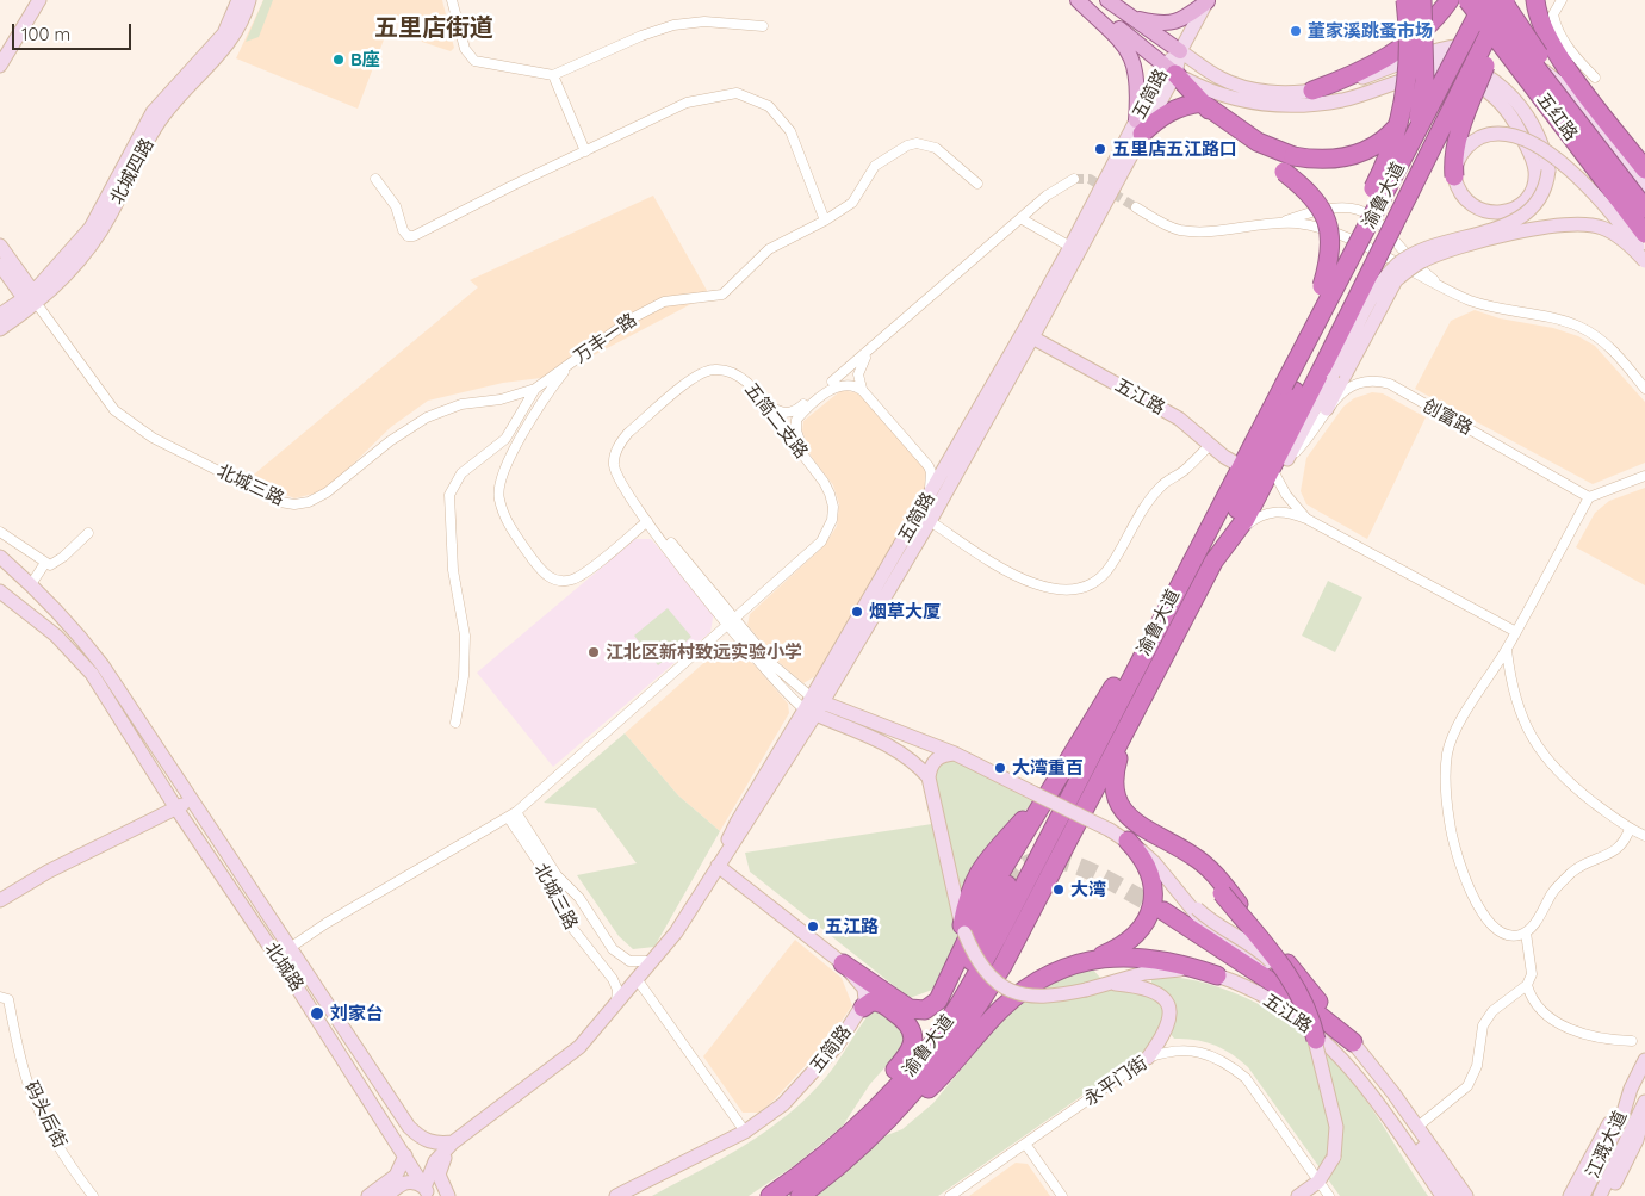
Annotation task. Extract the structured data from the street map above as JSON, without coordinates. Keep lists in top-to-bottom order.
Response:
{
  "streets": {
    "highway": ["五红路", "渝鲁大道"],
    "main road": [
      "五简路",
      "北城四路",
      "五江路",
      "北城三路",
      "北城路",
      "江溉大道"
    ],
    "street": [
      "万丰一路",
      "创富路",
      "五简二支路",
      "永平门街",
      "码头后街"
    ]
  },
  "crossings": [
    ["五简路", "五江路"],
    ["五简路", "五简二支路"],
    ["五简路", "北城三路"],
    ["五简路", "北城路"],
    ["五红路", "渝鲁大道"],
    ["北城四路", "北城三路"],
    ["渝鲁大道", "五江路"],
    ["渝鲁大道", "创富路"],
    ["万丰一路", "北城三路"],
    ["五江路", "五简二支路"]
  ],
  "districts": ["五里店街道"],
  "places": [
    "董家溪跳蚤市场",
    "B座",
    "五里店五江路口",
    "烟草大厦",
    "江北区新村致远实验小学",
    "大湾重百",
    "大湾",
    "五江路",
    "刘家台"
  ],
  "scale_bar": "100 m"
}
